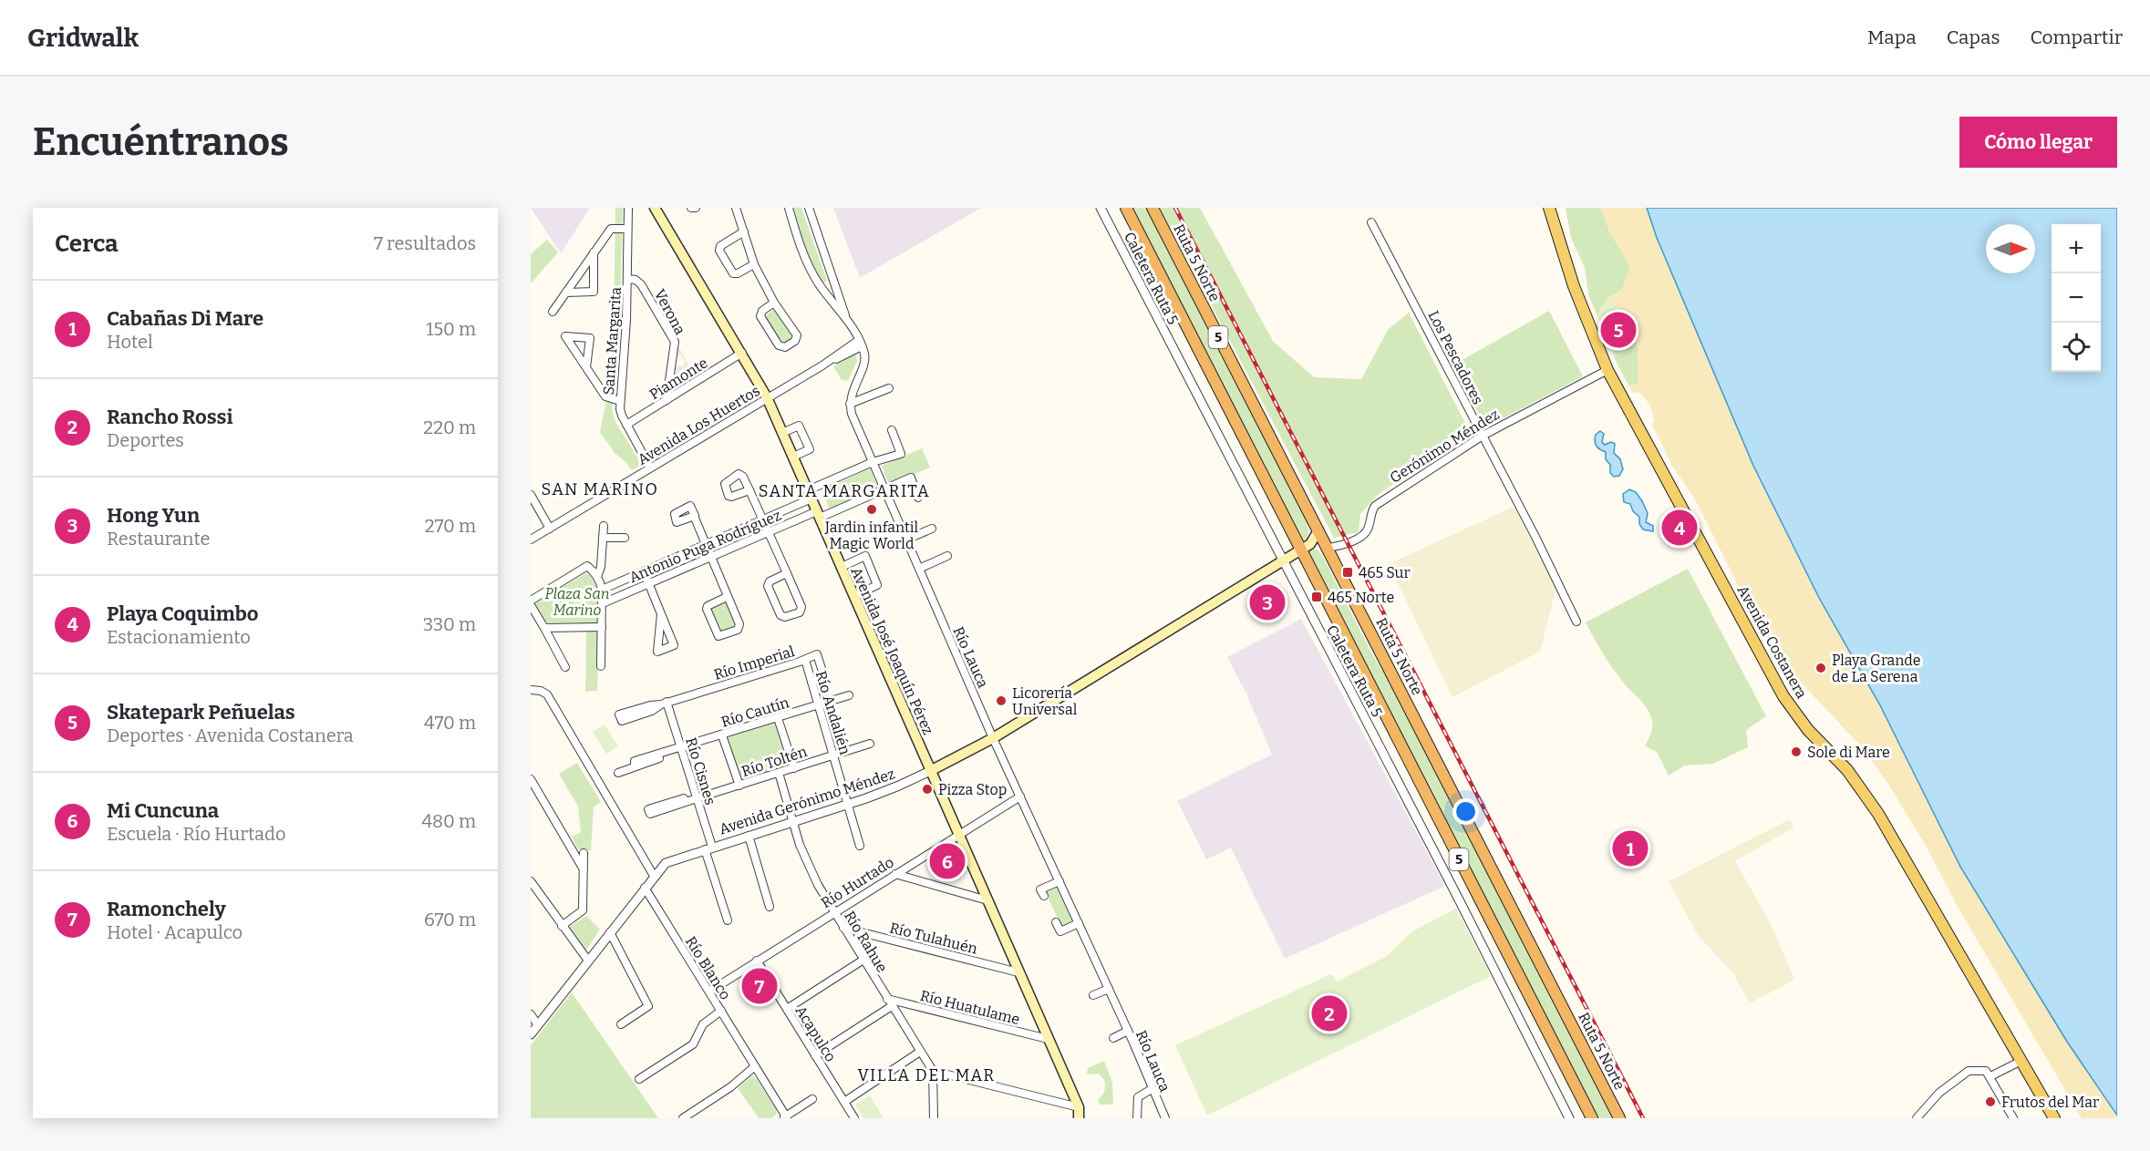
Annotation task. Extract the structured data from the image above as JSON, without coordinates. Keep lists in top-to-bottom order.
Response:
{
  "streets": {
    "highway": ["Ruta 5 Norte", "5"],
    "main road": ["Avenida Costanera", "Avenida José Joaquín Pérez", "Avenida Gerónimo Méndez"],
    "street": [
      "Caletera Ruta 5",
      "Verona",
      "Santa Margarita",
      "Los Pescadores",
      "Piamonte",
      "Avenida Los Huertos",
      "Gerónimo Méndez",
      "Antonio Puga Rodríguez",
      "Río Lauca",
      "Río Imperial",
      "Río Cautín",
      "Río Andalién",
      "Río Toltén",
      "Río Cisnes",
      "Río Hurtado",
      "Río Tulahuén",
      "Río Rahue",
      "Río Blanco",
      "Río Huatulame",
      "Acapulco"
    ]
  },
  "crossings": [
    ["Ruta 5 Norte", "Gerónimo Méndez"],
    ["Caletera Ruta 5", "Avenida Gerónimo Méndez"],
    ["Verona", "Santa Margarita"],
    ["Verona", "Piamonte"],
    ["Santa Margarita", "Piamonte"],
    ["Santa Margarita", "Avenida Los Huertos"],
    ["Los Pescadores", "Gerónimo Méndez"],
    ["Piamonte", "Avenida José Joaquín Pérez"],
    ["Avenida Los Huertos", "Avenida José Joaquín Pérez"],
    ["Gerónimo Méndez", "Avenida Costanera"],
    ["Antonio Puga Rodríguez", "Avenida José Joaquín Pérez"],
    ["Antonio Puga Rodríguez", "Río Lauca"],
    ["Avenida José Joaquín Pérez", "Avenida Gerónimo Méndez"],
    ["Avenida José Joaquín Pérez", "Río Hurtado"],
    ["Avenida José Joaquín Pérez", "Río Tulahuén"],
    ["Avenida José Joaquín Pérez", "Río Huatulame"],
    ["Río Lauca", "Avenida Gerónimo Méndez"],
    ["Río Lauca", "Río Hurtado"],
    ["Río Imperial", "Río Andalién"],
    ["Río Imperial", "Río Cisnes"],
    ["Río Cautín", "Río Andalién"],
    ["Río Cautín", "Río Cisnes"],
    ["Río Andalién", "Río Toltén"],
    ["Río Andalién", "Avenida Gerónimo Méndez"],
    ["Río Toltén", "Río Cisnes"],
    ["Río Toltén", "Río Rahue"],
    ["Río Cisnes", "Avenida Gerónimo Méndez"],
    ["Avenida Gerónimo Méndez", "Río Rahue"],
    ["Avenida Gerónimo Méndez", "Río Blanco"],
    ["Río Hurtado", "Río Rahue"],
    ["Río Hurtado", "Río Blanco"],
    ["Río Hurtado", "Acapulco"],
    ["Río Tulahuén", "Río Rahue"],
    ["Río Rahue", "Río Huatulame"]
  ],
  "districts": ["SAN MARINO", "SANTA MARGARITA", "VILLA DEL MAR"],
  "parks": ["Plaza San Marino"],
  "places": {
    "other": [
      "Jardin infantil Magic World",
      "Playa Grande de La Serena",
      "Licorería Universal",
      "Sole di Mare",
      "Pizza Stop",
      "Frutos del Mar"
    ],
    "transit": ["465 Sur", "465 Norte"]
  },
  "north": "right",
  "page": {
    "header": "Gridwalk",
    "nav": ["Mapa", "Capas", "Compartir"],
    "buttons": "Cómo llegar",
    "title": "Encuéntranos",
    "heading": ["Cerca", "7 resultados"],
    "map_buttons": ["+", "−"],
    "list": [
      {
        "mark": "1",
        "name": "Cabañas Di Mare",
        "note": "Hotel",
        "value": "150 m"
      },
      {
        "mark": "2",
        "name": "Rancho Rossi",
        "note": "Deportes",
        "value": "220 m"
      },
      {
        "mark": "3",
        "name": "Hong Yun",
        "note": "Restaurante",
        "value": "270 m"
      },
      {
        "mark": "4",
        "name": "Playa Coquimbo",
        "note": "Estacionamiento",
        "value": "330 m"
      },
      {
        "mark": "5",
        "name": "Skatepark Peñuelas",
        "note": "Deportes · Avenida Costanera",
        "value": "470 m"
      },
      {
        "mark": "6",
        "name": "Mi Cuncuna",
        "note": "Escuela · Río Hurtado",
        "value": "480 m"
      },
      {
        "mark": "7",
        "name": "Ramonchely",
        "note": "Hotel · Acapulco",
        "value": "670 m"
      }
    ],
    "pins": [
      "5",
      "4",
      "3",
      "1",
      "6",
      "7",
      "2"
    ]
  }
}
